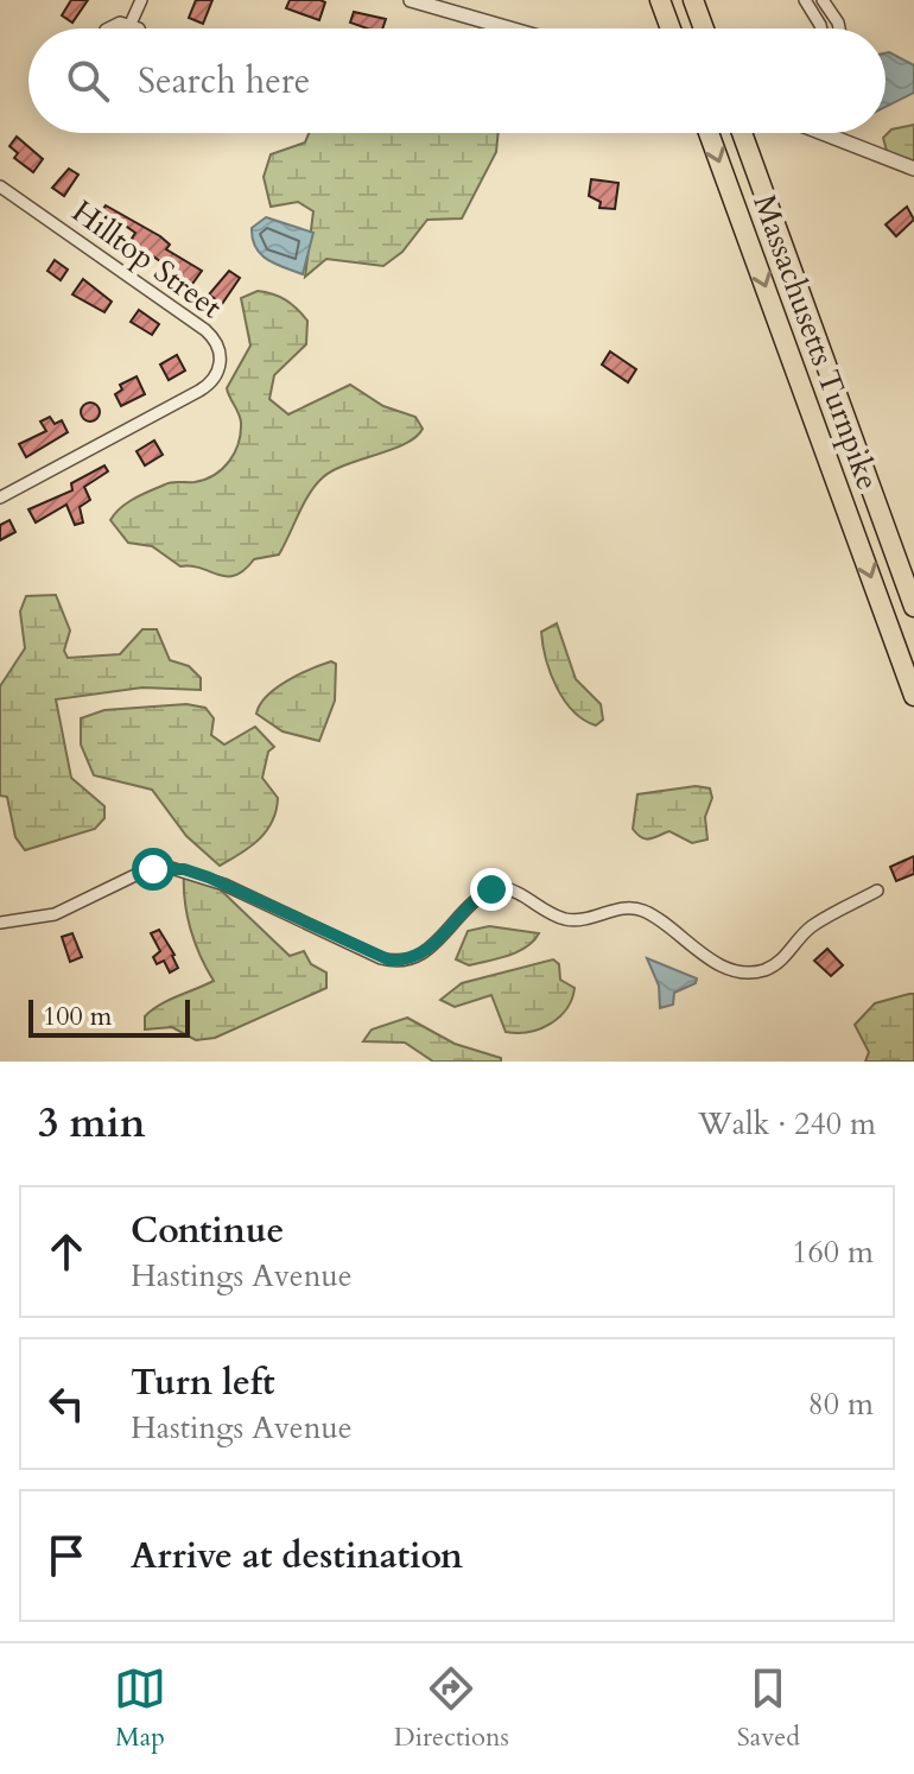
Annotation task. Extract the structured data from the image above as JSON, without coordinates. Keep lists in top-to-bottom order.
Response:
{
  "streets": {
    "highway": ["Massachusetts Turnpike"],
    "street": ["Hilltop Street"]
  },
  "scale_bar": "100 m",
  "page": {
    "search": "Search here",
    "scale": "100 m",
    "heading": ["3 min", "Walk · 240 m"],
    "list": [
      ["Continue", "Hastings Avenue", "160 m"],
      ["Turn left", "Hastings Avenue", "80 m"],
      "Arrive at destination"
    ],
    "nav": ["Map", "Directions", "Saved"]
  }
}
